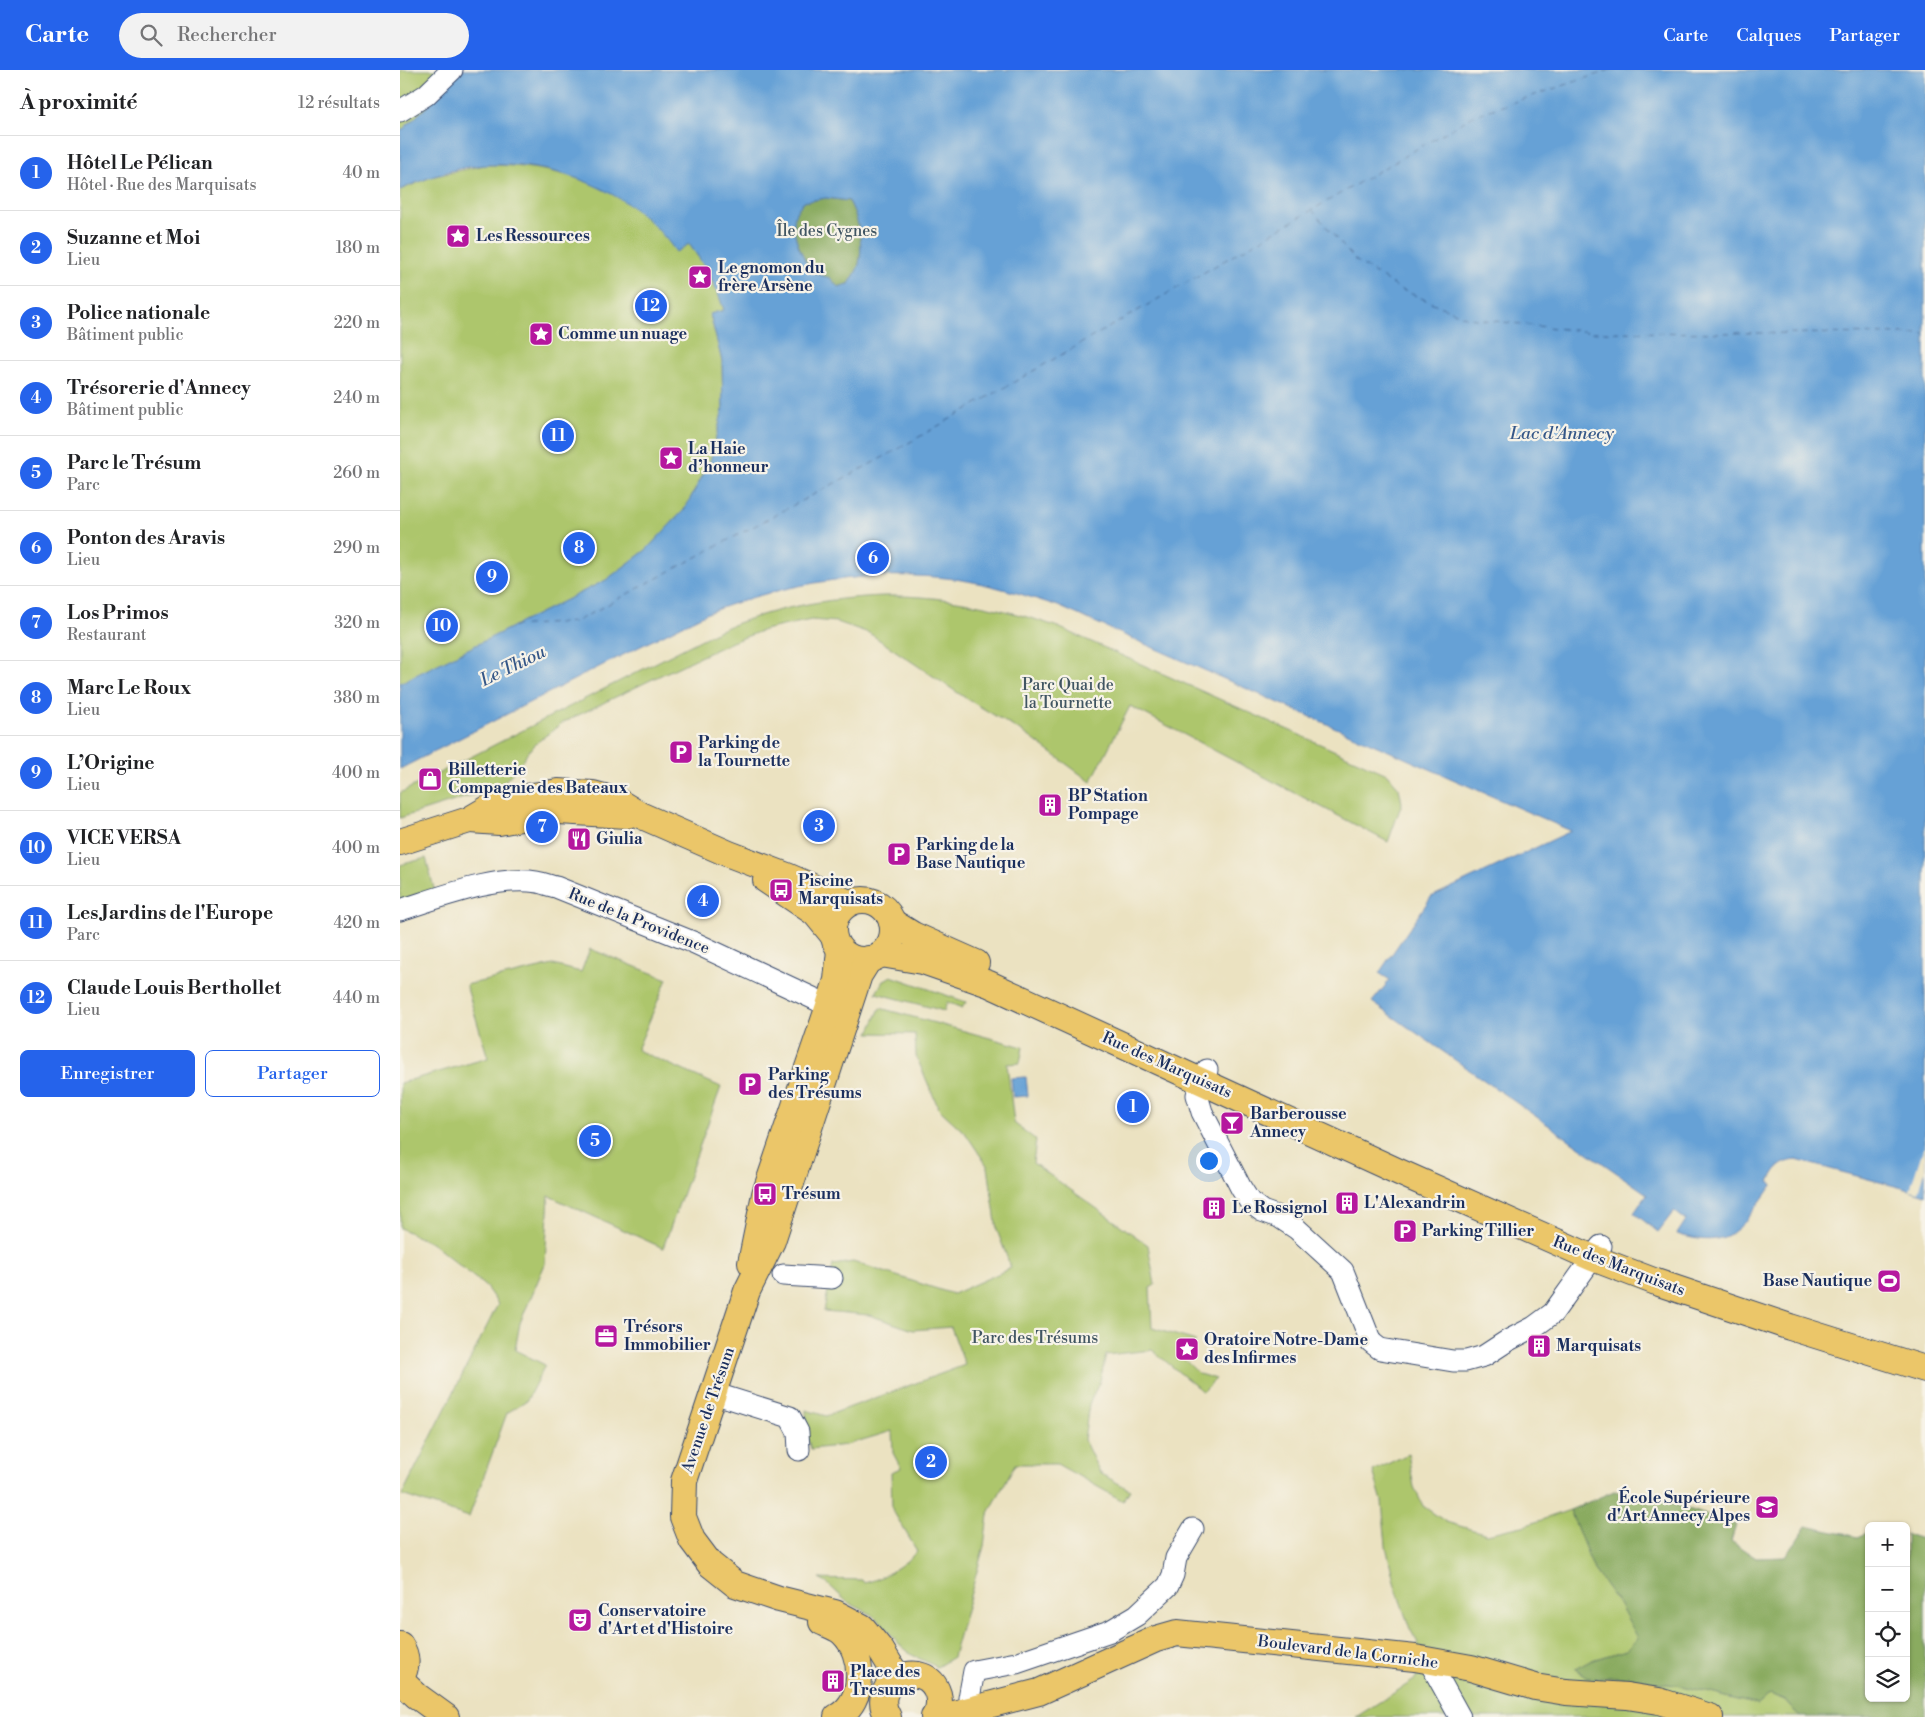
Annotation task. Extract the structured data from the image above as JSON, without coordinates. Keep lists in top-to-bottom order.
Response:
{
  "streets": {
    "main road": ["Rue des Marquisats", "Avenue de Trésum", "Boulevard de la Corniche"],
    "street": ["Rue de la Providence"]
  },
  "crossings": [
    ["Rue de la Providence", "Avenue de Trésum"],
    ["Rue des Marquisats", "Avenue de Trésum"],
    ["Avenue de Trésum", "Boulevard de la Corniche"]
  ],
  "water": ["Lac d'Annecy", "Le Thiou"],
  "parks": ["Île des Cygnes", "Parc Quai de la Tournette", "Parc des Trésums"],
  "places": {
    "place": [
      "Les Ressources",
      "Le gnomon du frère Arsène",
      "Comme un nuage",
      "La Haie d’honneur",
      "Oratoire Notre-Dame des Infirmes"
    ],
    "parking": [
      "Parking de la Tournette",
      "Parking de la Base Nautique",
      "Parking des Trésums",
      "Parking Tillier"
    ],
    "shop": ["Billetterie Compagnie des Bateaux"],
    "building": [
      "BP Station Pompage",
      "L'Alexandrin",
      "Le Rossignol",
      "Marquisats",
      "Place des Tresums"
    ],
    "restaurant": ["Giulia"],
    "bus stop": ["Piscine Marquisats", "Trésum"],
    "bar": ["Barberousse Annecy"],
    "sports": ["Base Nautique"],
    "office": ["Trésors Immobilier"],
    "school or university": ["École Supérieure d'Art Annecy Alpes"],
    "theatre": ["Conservatoire d'Art et d'Histoire"]
  },
  "page": {
    "header": "Carte",
    "search": "Rechercher",
    "nav": ["Carte", "Calques", "Partager"],
    "heading": ["À proximité", "12 résultats"],
    "list": [
      {
        "mark": "1",
        "name": "Hôtel Le Pélican",
        "note": "Hôtel · Rue des Marquisats",
        "value": "40 m"
      },
      {
        "mark": "2",
        "name": "Suzanne et Moi",
        "note": "Lieu",
        "value": "180 m"
      },
      {
        "mark": "3",
        "name": "Police nationale",
        "note": "Bâtiment public",
        "value": "220 m"
      },
      {
        "mark": "4",
        "name": "Trésorerie d'Annecy",
        "note": "Bâtiment public",
        "value": "240 m"
      },
      {
        "mark": "5",
        "name": "Parc le Trésum",
        "note": "Parc",
        "value": "260 m"
      },
      {
        "mark": "6",
        "name": "Ponton des Aravis",
        "note": "Lieu",
        "value": "290 m"
      },
      {
        "mark": "7",
        "name": "Los Primos",
        "note": "Restaurant",
        "value": "320 m"
      },
      {
        "mark": "8",
        "name": "Marc Le Roux",
        "note": "Lieu",
        "value": "380 m"
      },
      {
        "mark": "9",
        "name": "L’Origine",
        "note": "Lieu",
        "value": "400 m"
      },
      {
        "mark": "10",
        "name": "VICE VERSA",
        "note": "Lieu",
        "value": "400 m"
      },
      {
        "mark": "11",
        "name": "Les Jardins de l'Europe",
        "note": "Parc",
        "value": "420 m"
      },
      {
        "mark": "12",
        "name": "Claude Louis Berthollet",
        "note": "Lieu",
        "value": "440 m"
      }
    ],
    "pins": [
      "12",
      "11",
      "8",
      "6",
      "9",
      "10",
      "3",
      "7",
      "4",
      "1",
      "5",
      "2"
    ],
    "buttons": ["Enregistrer", "Partager"],
    "map_buttons": ["+", "−"]
  }
}
